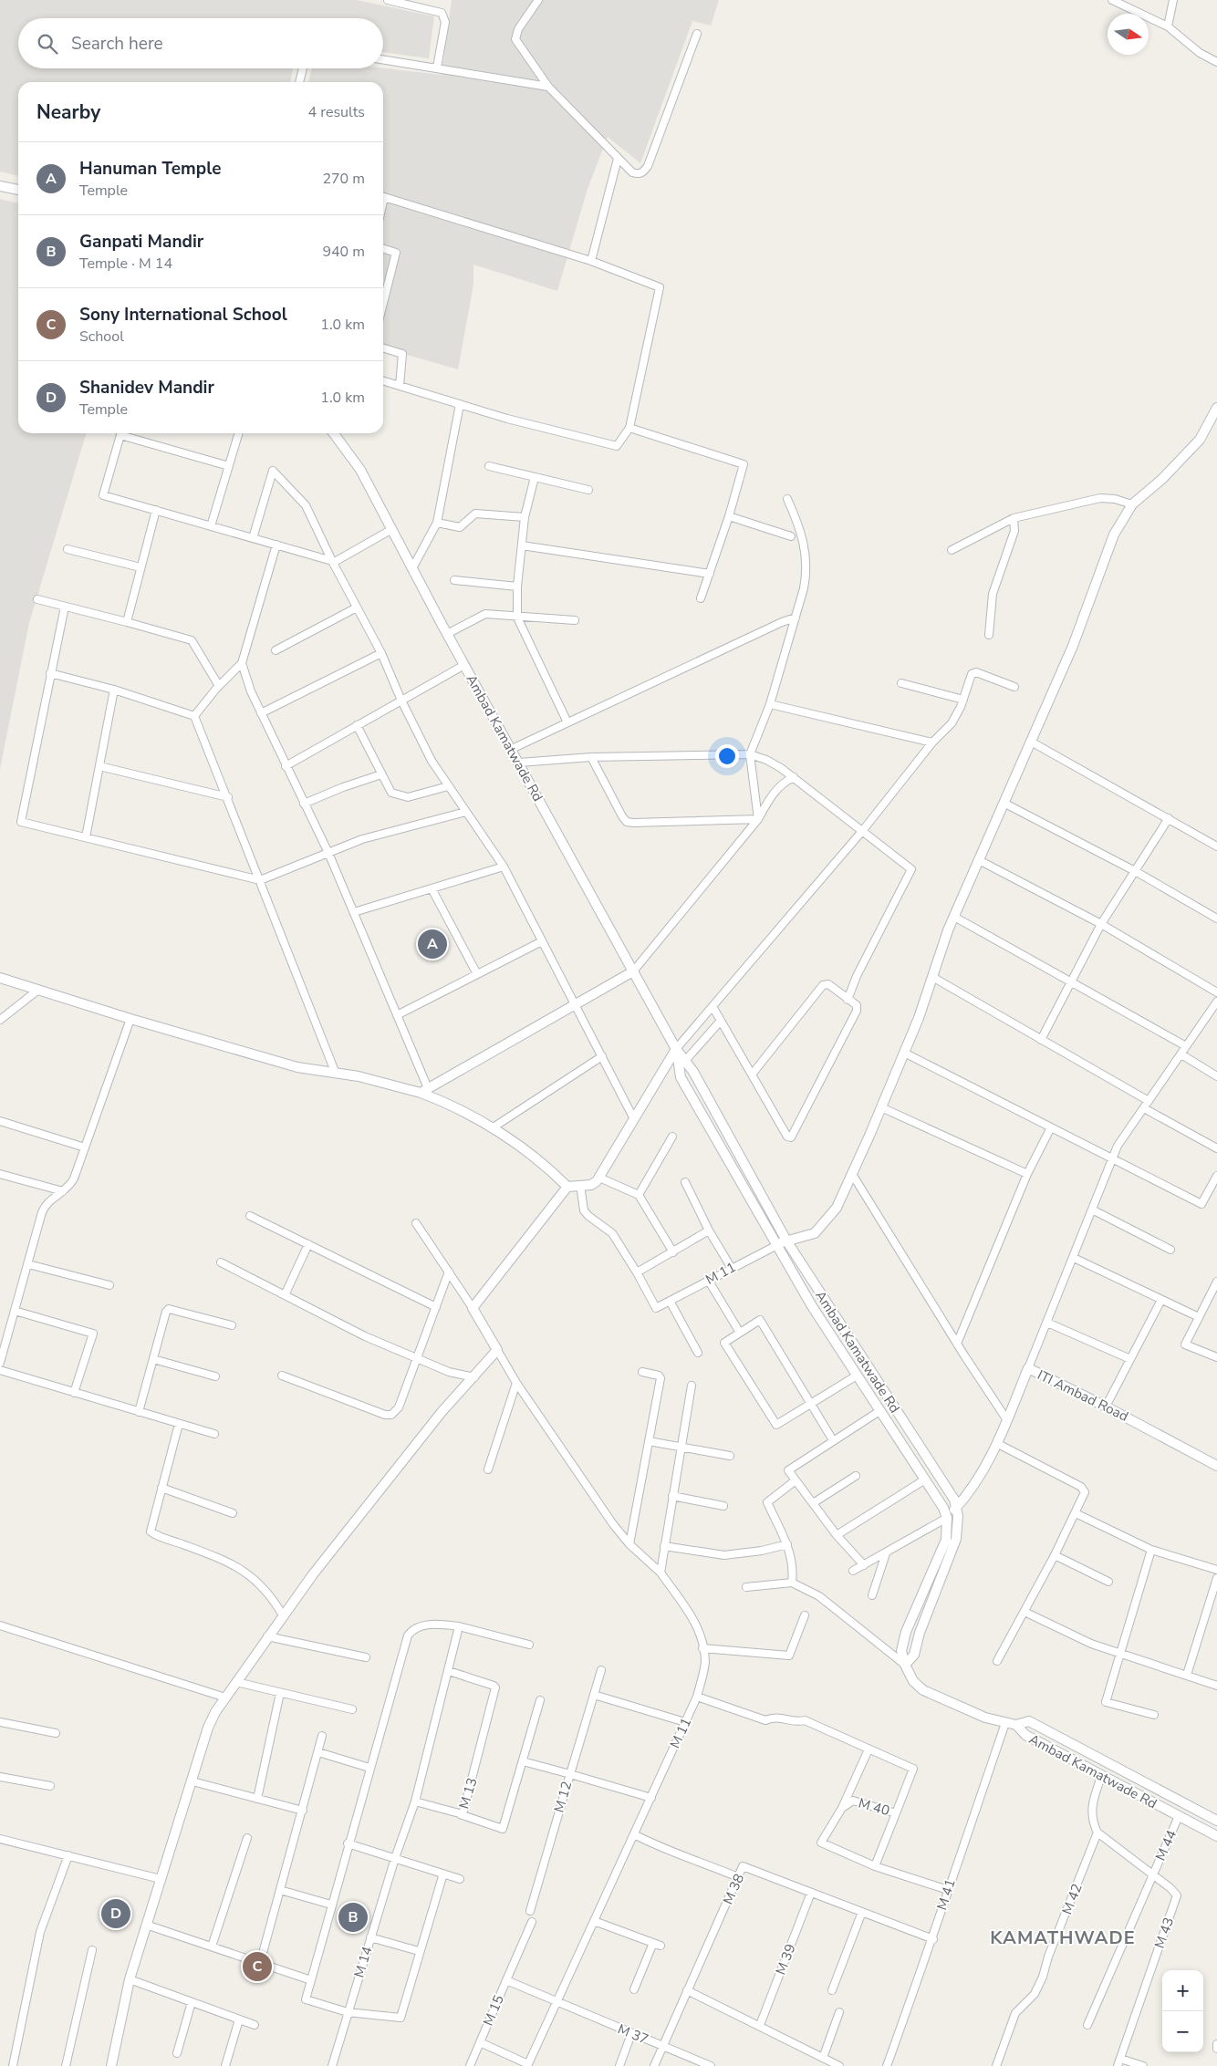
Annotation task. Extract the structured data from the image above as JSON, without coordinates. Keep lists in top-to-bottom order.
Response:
{
  "streets": {
    "street": [
      "Ambad Kamatwade Rd",
      "M 11",
      "ITI Ambad Road",
      "M 13",
      "M 12",
      "M 40",
      "M 44",
      "M 38",
      "M 41",
      "M 42",
      "M 43",
      "M 39",
      "M 14",
      "M 15",
      "M 37"
    ]
  },
  "crossings": [
    ["Ambad Kamatwade Rd", "M 11"],
    ["Ambad Kamatwade Rd", "ITI Ambad Road"],
    ["Ambad Kamatwade Rd", "M 44"],
    ["Ambad Kamatwade Rd", "M 41"],
    ["M 11", "M 12"],
    ["M 11", "M 15"],
    ["M 11", "M 37"],
    ["M 13", "M 14"],
    ["M 40", "M 41"],
    ["M 44", "M 43"],
    ["M 38", "M 41"],
    ["M 38", "M 39"],
    ["M 38", "M 37"],
    ["M 42", "M 43"],
    ["M 15", "M 37"]
  ],
  "districts": ["KAMATHWADE"],
  "north": "right",
  "page": {
    "search": "Search here",
    "heading": ["Nearby", "4 results"],
    "list": [
      {
        "mark": "A",
        "name": "Hanuman Temple",
        "note": "Temple",
        "value": "270 m"
      },
      {
        "mark": "B",
        "name": "Ganpati Mandir",
        "note": "Temple · M 14",
        "value": "940 m"
      },
      {
        "mark": "C",
        "name": "Sony International School",
        "note": "School",
        "value": "1.0 km"
      },
      {
        "mark": "D",
        "name": "Shanidev Mandir",
        "note": "Temple",
        "value": "1.0 km"
      }
    ],
    "pins": [
      "A",
      "D",
      "B",
      "C"
    ],
    "map_buttons": ["+", "−"]
  }
}
